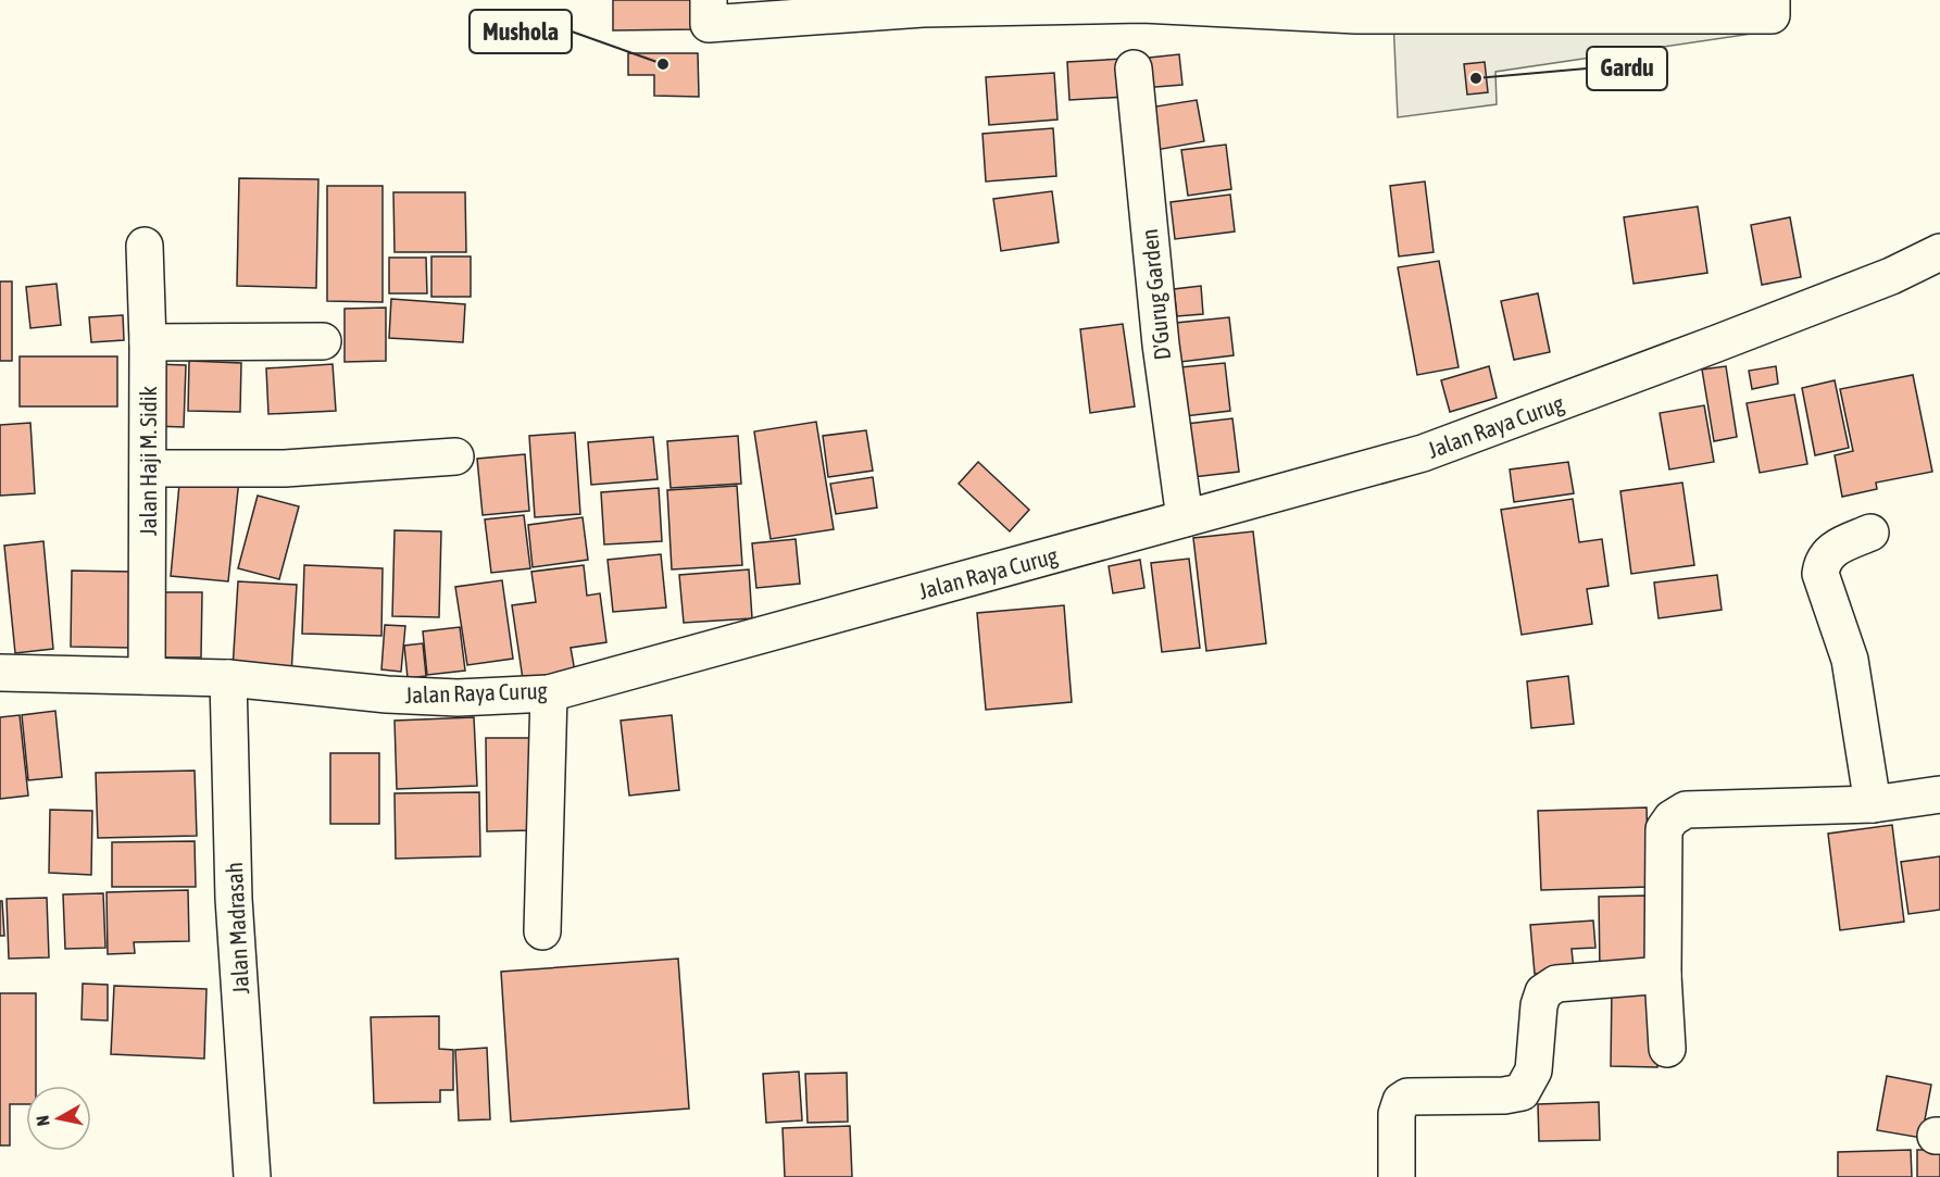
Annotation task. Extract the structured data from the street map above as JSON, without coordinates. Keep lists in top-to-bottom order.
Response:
{
  "streets": {
    "street": [
      "D'Gurug Garden",
      "Jalan Raya Curug",
      "Jalan Haji M. Sidik",
      "Jalan Madrasah"
    ]
  },
  "crossings": [
    ["D'Gurug Garden", "Jalan Raya Curug"],
    ["Jalan Raya Curug", "Jalan Haji M. Sidik"],
    ["Jalan Raya Curug", "Jalan Madrasah"]
  ],
  "places": ["Mushola", "Gardu"],
  "north": "left"
}
